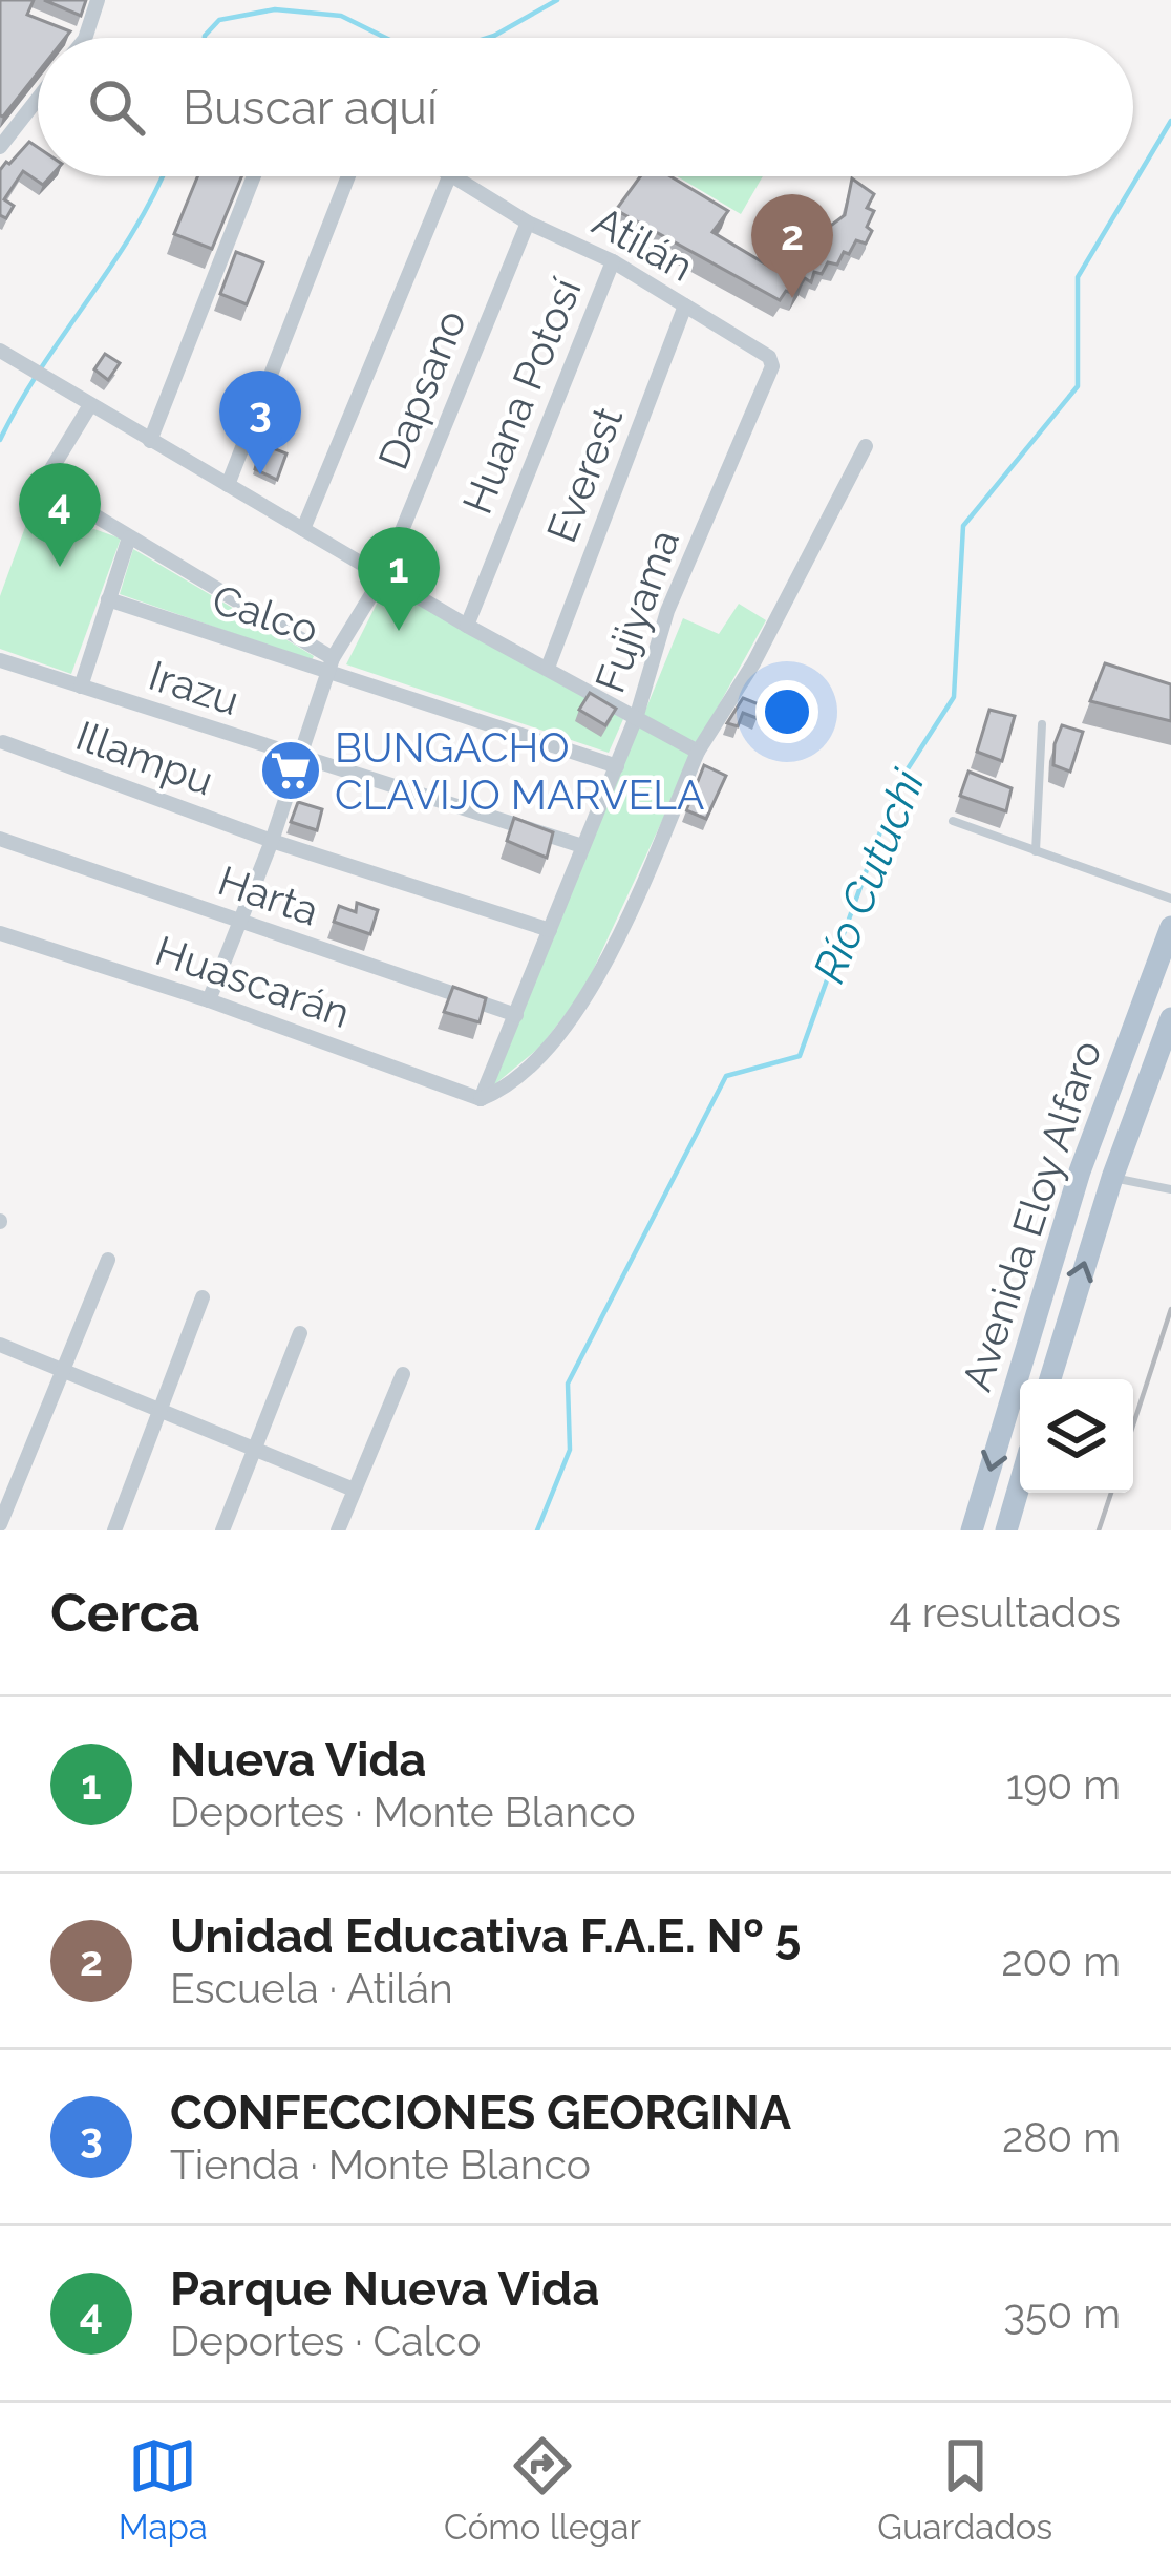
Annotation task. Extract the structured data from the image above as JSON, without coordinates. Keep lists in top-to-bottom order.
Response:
{
  "streets": {
    "main road": ["Avenida Eloy Alfaro"],
    "street": [
      "Atilán",
      "Dapsano",
      "Huana Potosí",
      "Everest",
      "Fujiyama",
      "Calco",
      "Irazu",
      "Illampu",
      "Harta",
      "Huascarán"
    ]
  },
  "crossings": [
    ["Atilán", "Dapsano"],
    ["Atilán", "Huana Potosí"],
    ["Atilán", "Everest"],
    ["Atilán", "Fujiyama"],
    ["Dapsano", "Calco"],
    ["Dapsano", "Irazu"],
    ["Dapsano", "Illampu"],
    ["Dapsano", "Harta"],
    ["Dapsano", "Huascarán"],
    ["Fujiyama", "Calco"],
    ["Fujiyama", "Irazu"],
    ["Fujiyama", "Illampu"],
    ["Fujiyama", "Harta"],
    ["Fujiyama", "Huascarán"]
  ],
  "water": ["Río Cutuchi"],
  "places": {
    "supermarket": ["BUNGACHO CLAVIJO MARVELA"]
  },
  "page": {
    "search": "Buscar aquí",
    "pins": [
      "2",
      "3",
      "4",
      "1"
    ],
    "heading": ["Cerca", "4 resultados"],
    "list": [
      {
        "mark": "1",
        "name": "Nueva Vida",
        "note": "Deportes · Monte Blanco",
        "value": "190 m"
      },
      {
        "mark": "2",
        "name": "Unidad Educativa F.A.E. Nº 5",
        "note": "Escuela · Atilán",
        "value": "200 m"
      },
      {
        "mark": "3",
        "name": "CONFECCIONES GEORGINA",
        "note": "Tienda · Monte Blanco",
        "value": "280 m"
      },
      {
        "mark": "4",
        "name": "Parque Nueva Vida",
        "note": "Deportes · Calco",
        "value": "350 m"
      }
    ],
    "nav": ["Mapa", "Cómo llegar", "Guardados"]
  }
}
